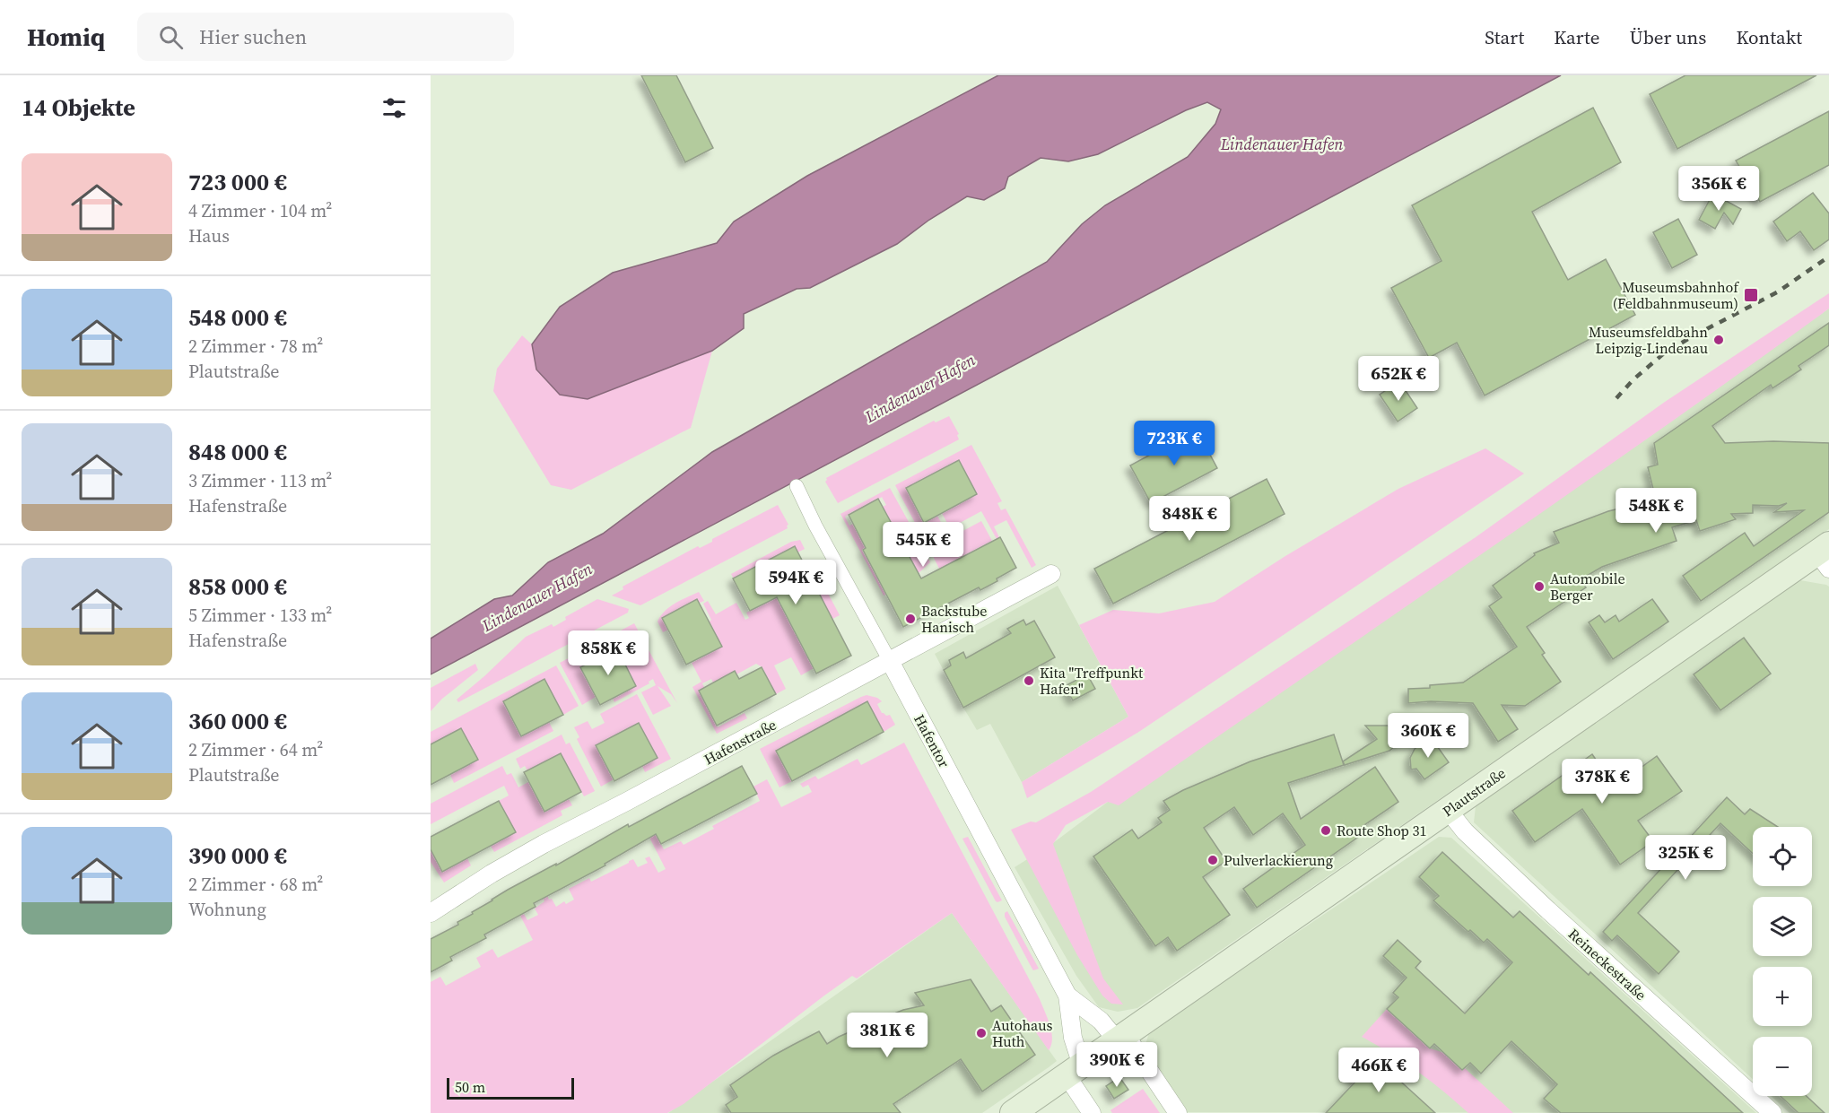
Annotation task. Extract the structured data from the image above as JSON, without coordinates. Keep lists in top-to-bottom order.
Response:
{
  "streets": {
    "main road": ["Plautstraße"],
    "street": ["Hafentor", "Hafenstraße", "Reineckestraße"]
  },
  "crossings": [
    ["Hafentor", "Hafenstraße"],
    ["Hafentor", "Plautstraße"],
    ["Plautstraße", "Reineckestraße"]
  ],
  "water": ["Lindenauer Hafen"],
  "places": {
    "transit": ["Museumsbahnhof (Feldbahnmuseum)"],
    "other": [
      "Museumsfeldbahn Leipzig-Lindenau",
      "Automobile Berger",
      "Backstube Hanisch",
      "Kita \"Treffpunkt Hafen\"",
      "Route Shop 31",
      "Pulverlackierung",
      "Autohaus Huth"
    ]
  },
  "scale_bar": "50 m",
  "page": {
    "header": "Homiq",
    "search": "Hier suchen",
    "nav": [
      "Start",
      "Karte",
      "Über uns",
      "Kontakt"
    ],
    "heading": "14 Objekte",
    "list": [
      {
        "name": "723 000 €",
        "note": "4 Zimmer · 104 m² · Haus"
      },
      {
        "name": "548 000 €",
        "note": "2 Zimmer · 78 m² · Plautstraße"
      },
      {
        "name": "848 000 €",
        "note": "3 Zimmer · 113 m² · Hafenstraße"
      },
      {
        "name": "858 000 €",
        "note": "5 Zimmer · 133 m² · Hafenstraße"
      },
      {
        "name": "360 000 €",
        "note": "2 Zimmer · 64 m² · Plautstraße"
      },
      {
        "name": "390 000 €",
        "note": "2 Zimmer · 68 m² · Wohnung"
      }
    ],
    "price": [
      "356K €",
      "652K €",
      "723K €",
      "548K €",
      "848K €",
      "545K €",
      "594K €",
      "858K €",
      "360K €",
      "378K €",
      "325K €",
      "381K €",
      "390K €",
      "466K €"
    ],
    "map_buttons": ["+", "−"],
    "scale": "50 m"
  }
}
